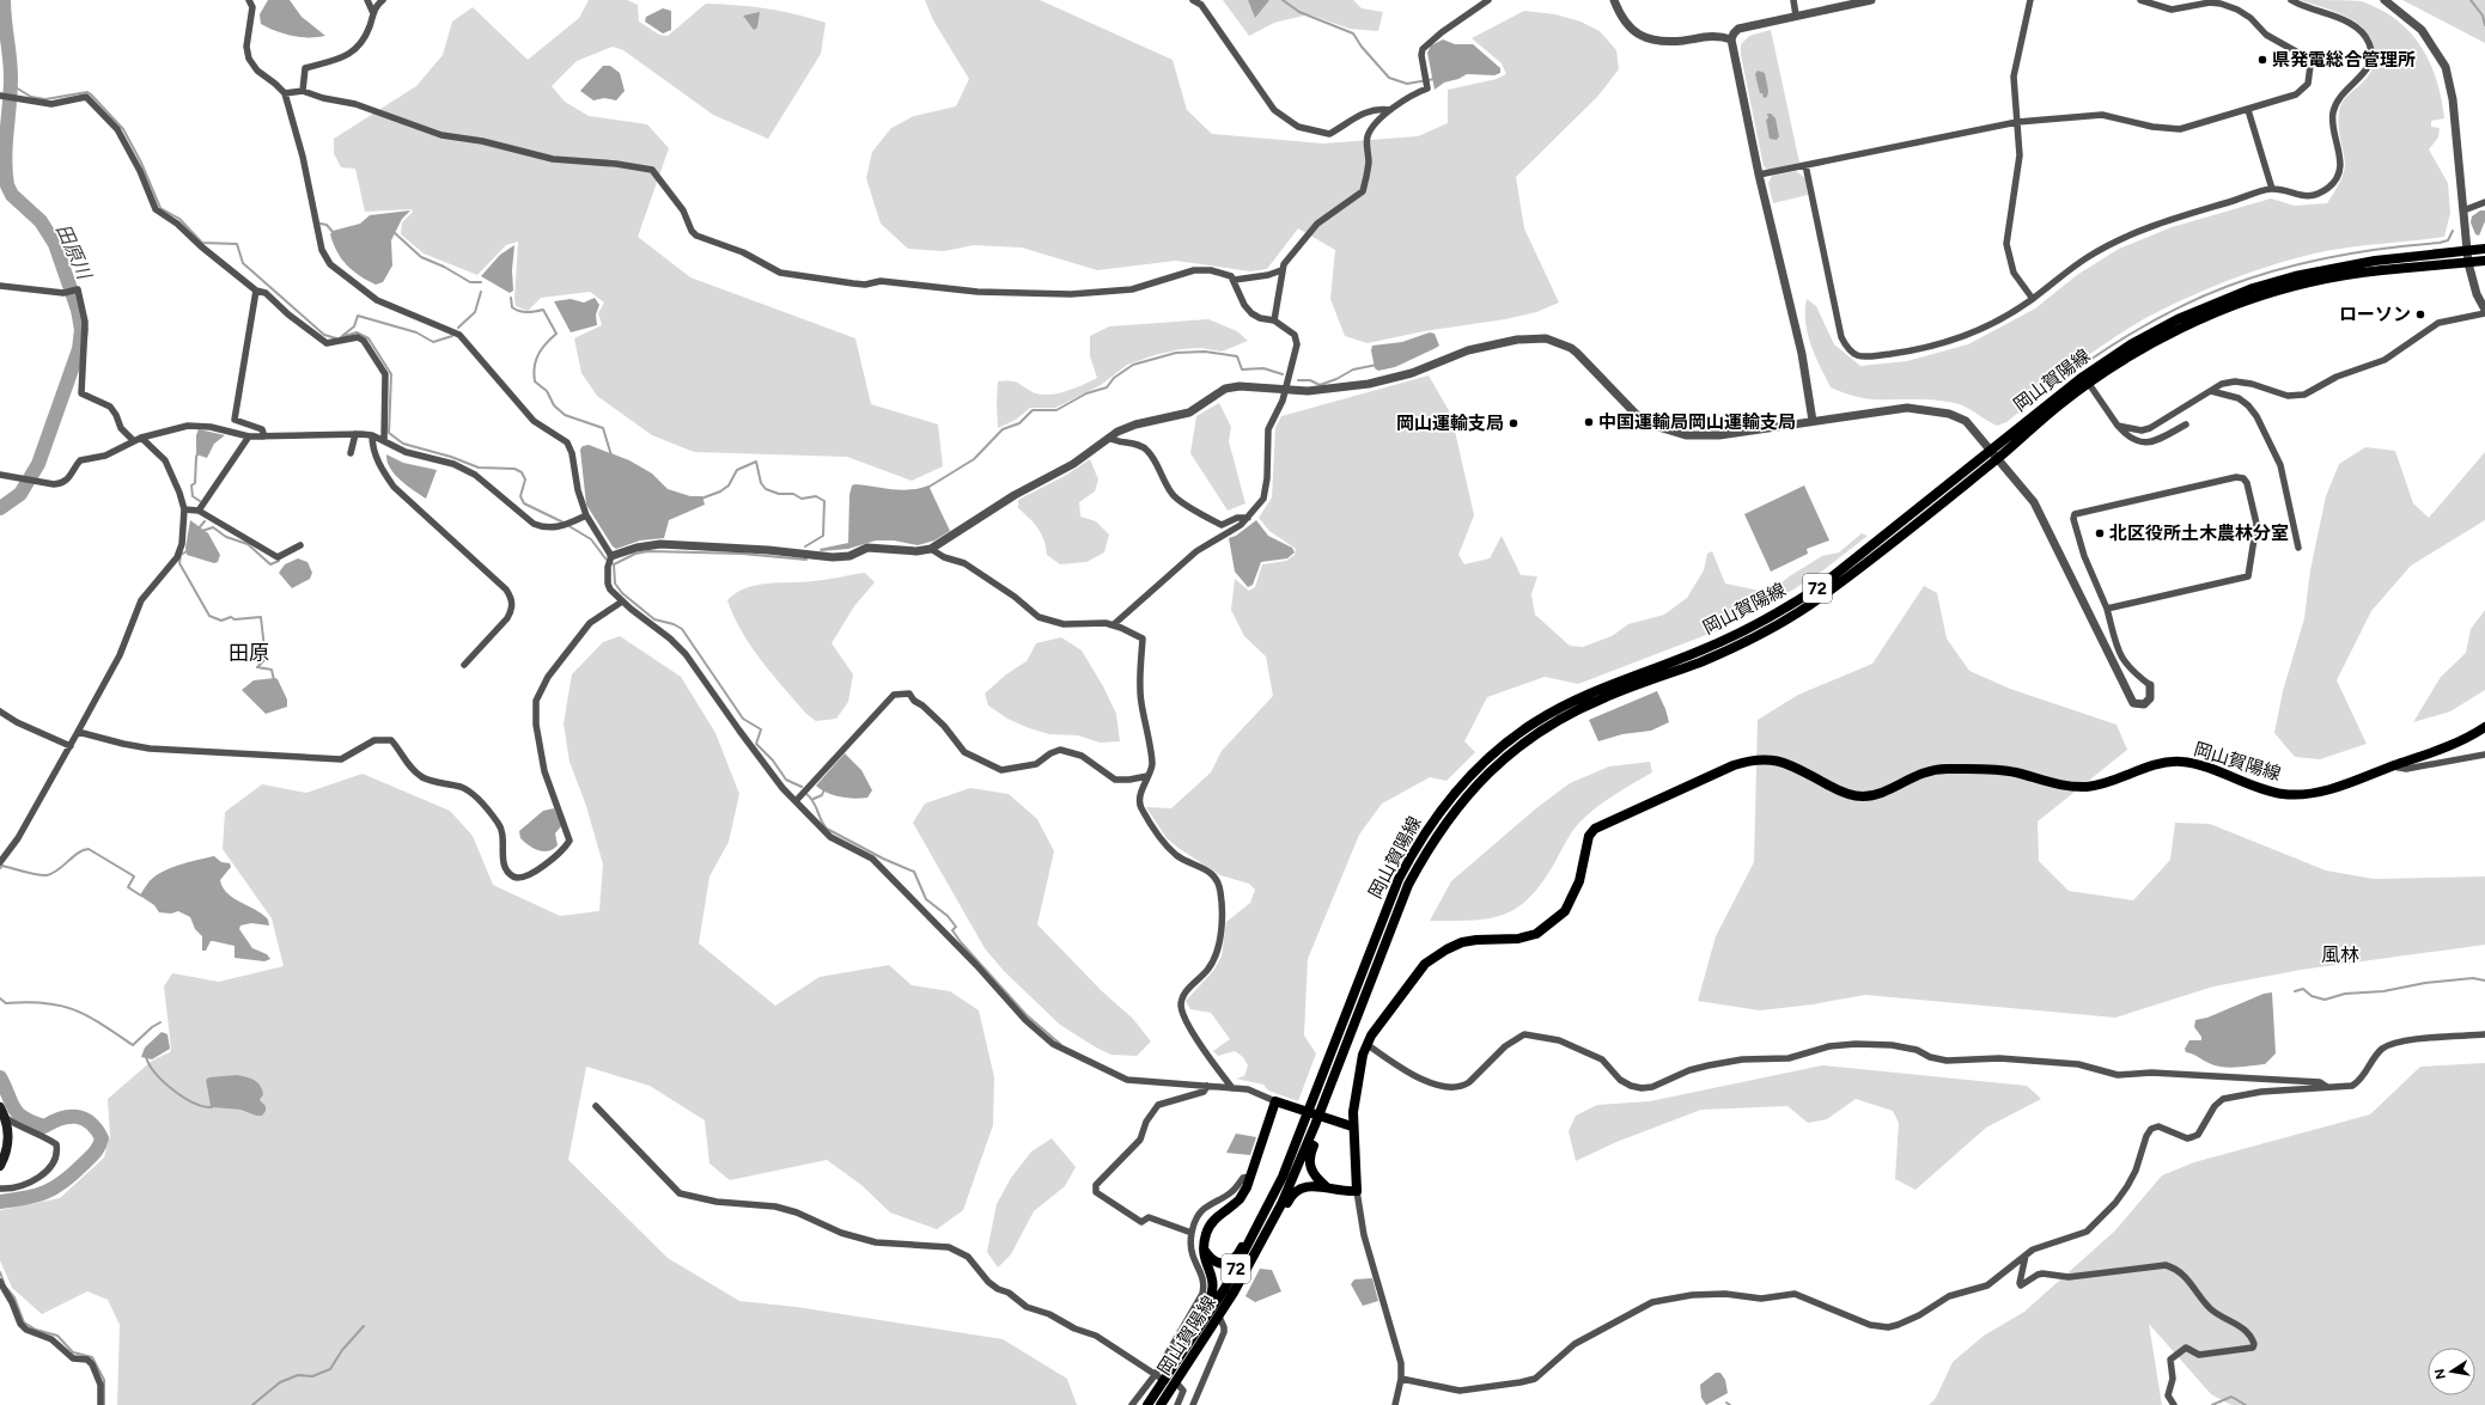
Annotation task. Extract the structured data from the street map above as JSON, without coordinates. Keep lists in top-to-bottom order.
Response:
{
  "streets": {
    "main road": ["岡山賀陽線", "72"]
  },
  "districts": ["田原", "風林"],
  "water": ["田原川"],
  "places": [
    "県発電総合管理所",
    "ローソン",
    "中国運輸局岡山運輸支局",
    "岡山運輸支局",
    "北区役所土木農林分室"
  ],
  "north": "left"
}
